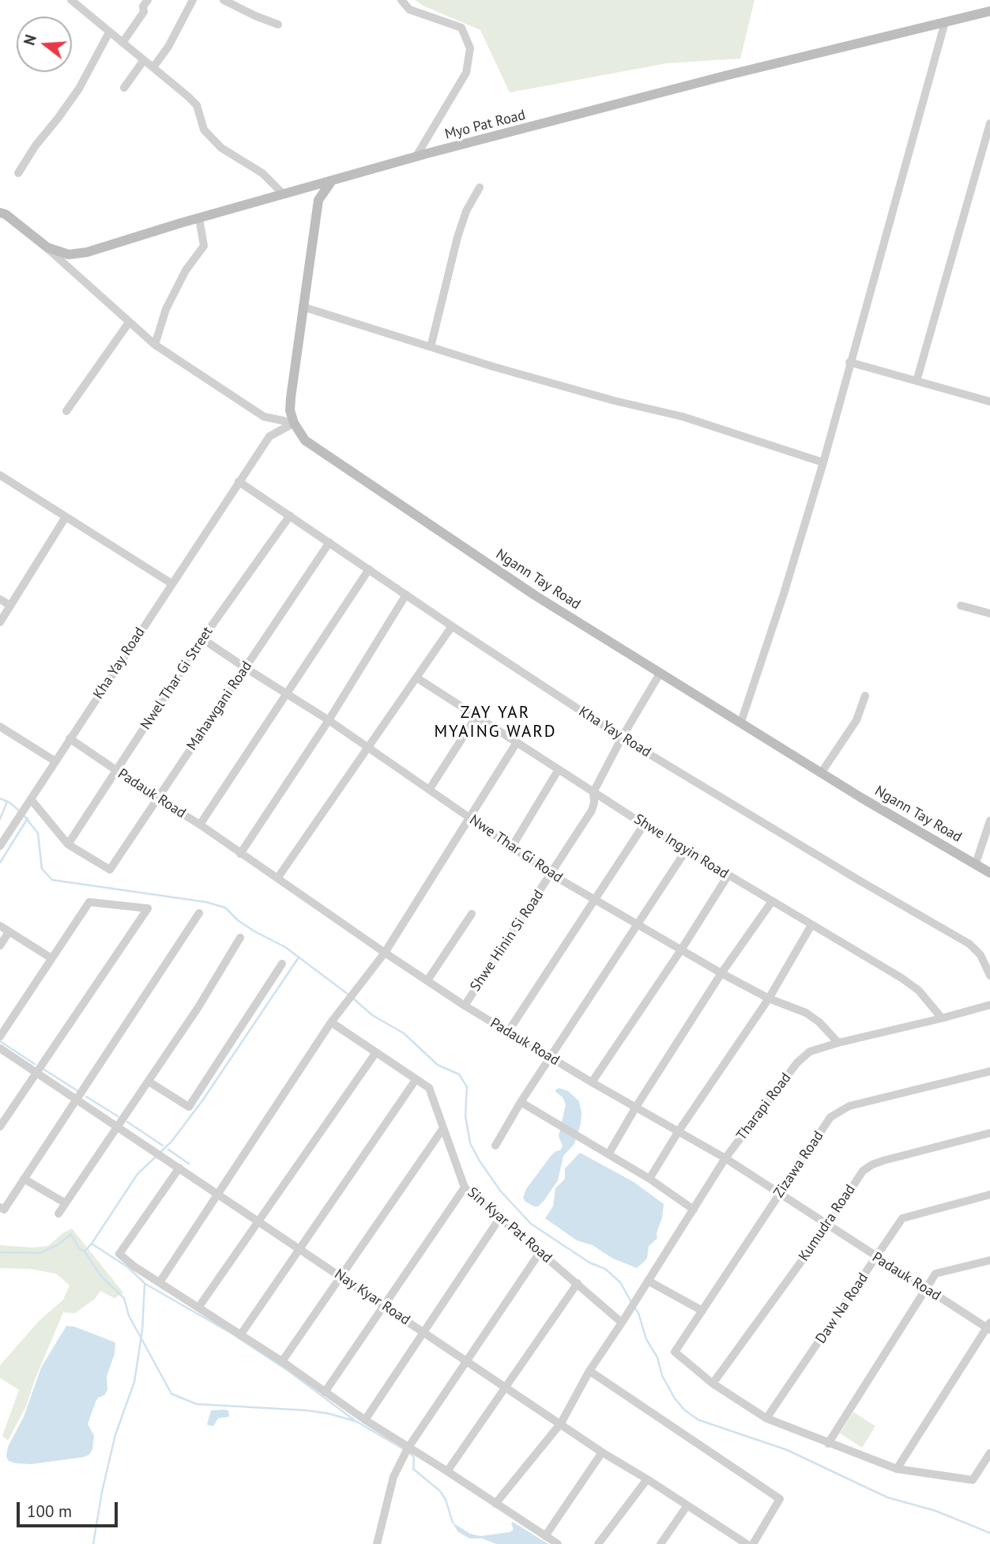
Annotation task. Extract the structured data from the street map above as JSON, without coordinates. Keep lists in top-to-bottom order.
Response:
{
  "streets": {
    "main road": ["Myo Pat Road", "Ngann Tay Road"],
    "street": [
      "Kha Yay Road",
      "Nwel Thar Gi Street",
      "Mahawgani Road",
      "Padauk Road",
      "Shwe Ingyin Road",
      "Nwe Thar Gi Road",
      "Shwe Hinin Si Road",
      "Tharapi Road",
      "Zizawa Road",
      "Kumudra Road",
      "Sin Kyar Pat Road",
      "Nay Kyar Road",
      "Daw Na Road"
    ]
  },
  "crossings": [
    ["Ngann Tay Road", "Kha Yay Road"],
    ["Ngann Tay Road", "Shwe Hinin Si Road"],
    ["Kha Yay Road", "Nwel Thar Gi Street"],
    ["Kha Yay Road", "Mahawgani Road"],
    ["Kha Yay Road", "Padauk Road"],
    ["Kha Yay Road", "Shwe Hinin Si Road"],
    ["Nwel Thar Gi Street", "Mahawgani Road"],
    ["Nwel Thar Gi Street", "Padauk Road"],
    ["Nwel Thar Gi Street", "Nwe Thar Gi Road"],
    ["Mahawgani Road", "Padauk Road"],
    ["Mahawgani Road", "Nwe Thar Gi Road"],
    ["Padauk Road", "Shwe Hinin Si Road"],
    ["Padauk Road", "Tharapi Road"],
    ["Padauk Road", "Zizawa Road"],
    ["Padauk Road", "Kumudra Road"],
    ["Padauk Road", "Daw Na Road"],
    ["Shwe Ingyin Road", "Shwe Hinin Si Road"],
    ["Shwe Ingyin Road", "Tharapi Road"],
    ["Nwe Thar Gi Road", "Shwe Hinin Si Road"],
    ["Nwe Thar Gi Road", "Tharapi Road"],
    ["Tharapi Road", "Sin Kyar Pat Road"],
    ["Tharapi Road", "Nay Kyar Road"],
    ["Zizawa Road", "Kumudra Road"]
  ],
  "districts": ["ZAY YAR MYAING WARD"],
  "scale_bar": "100 m",
  "north": "left"
}
